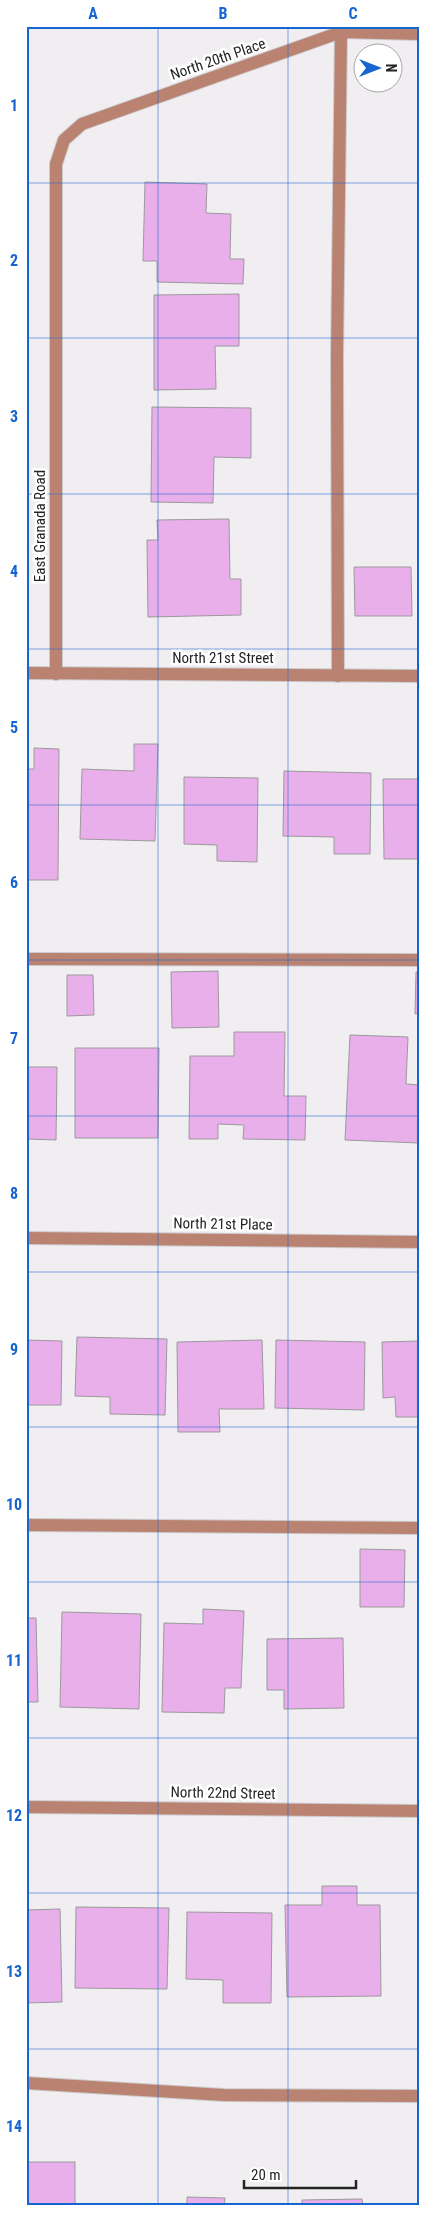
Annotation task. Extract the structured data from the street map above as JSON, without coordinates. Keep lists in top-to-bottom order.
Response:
{
  "streets": {
    "street": [
      "North 20th Place",
      "East Granada Road",
      "North 21st Street",
      "North 21st Place",
      "North 22nd Street"
    ]
  },
  "crossings": [
    ["North 20th Place", "East Granada Road"],
    ["East Granada Road", "North 21st Street"]
  ],
  "scale_bar": "20 m",
  "north": "right",
  "grid": {
    "columns": ["A", "B", "C"],
    "rows": [
      "1",
      "2",
      "3",
      "4",
      "5",
      "6",
      "7",
      "8",
      "9",
      "10",
      "11",
      "12",
      "13",
      "14"
    ]
  }
}
